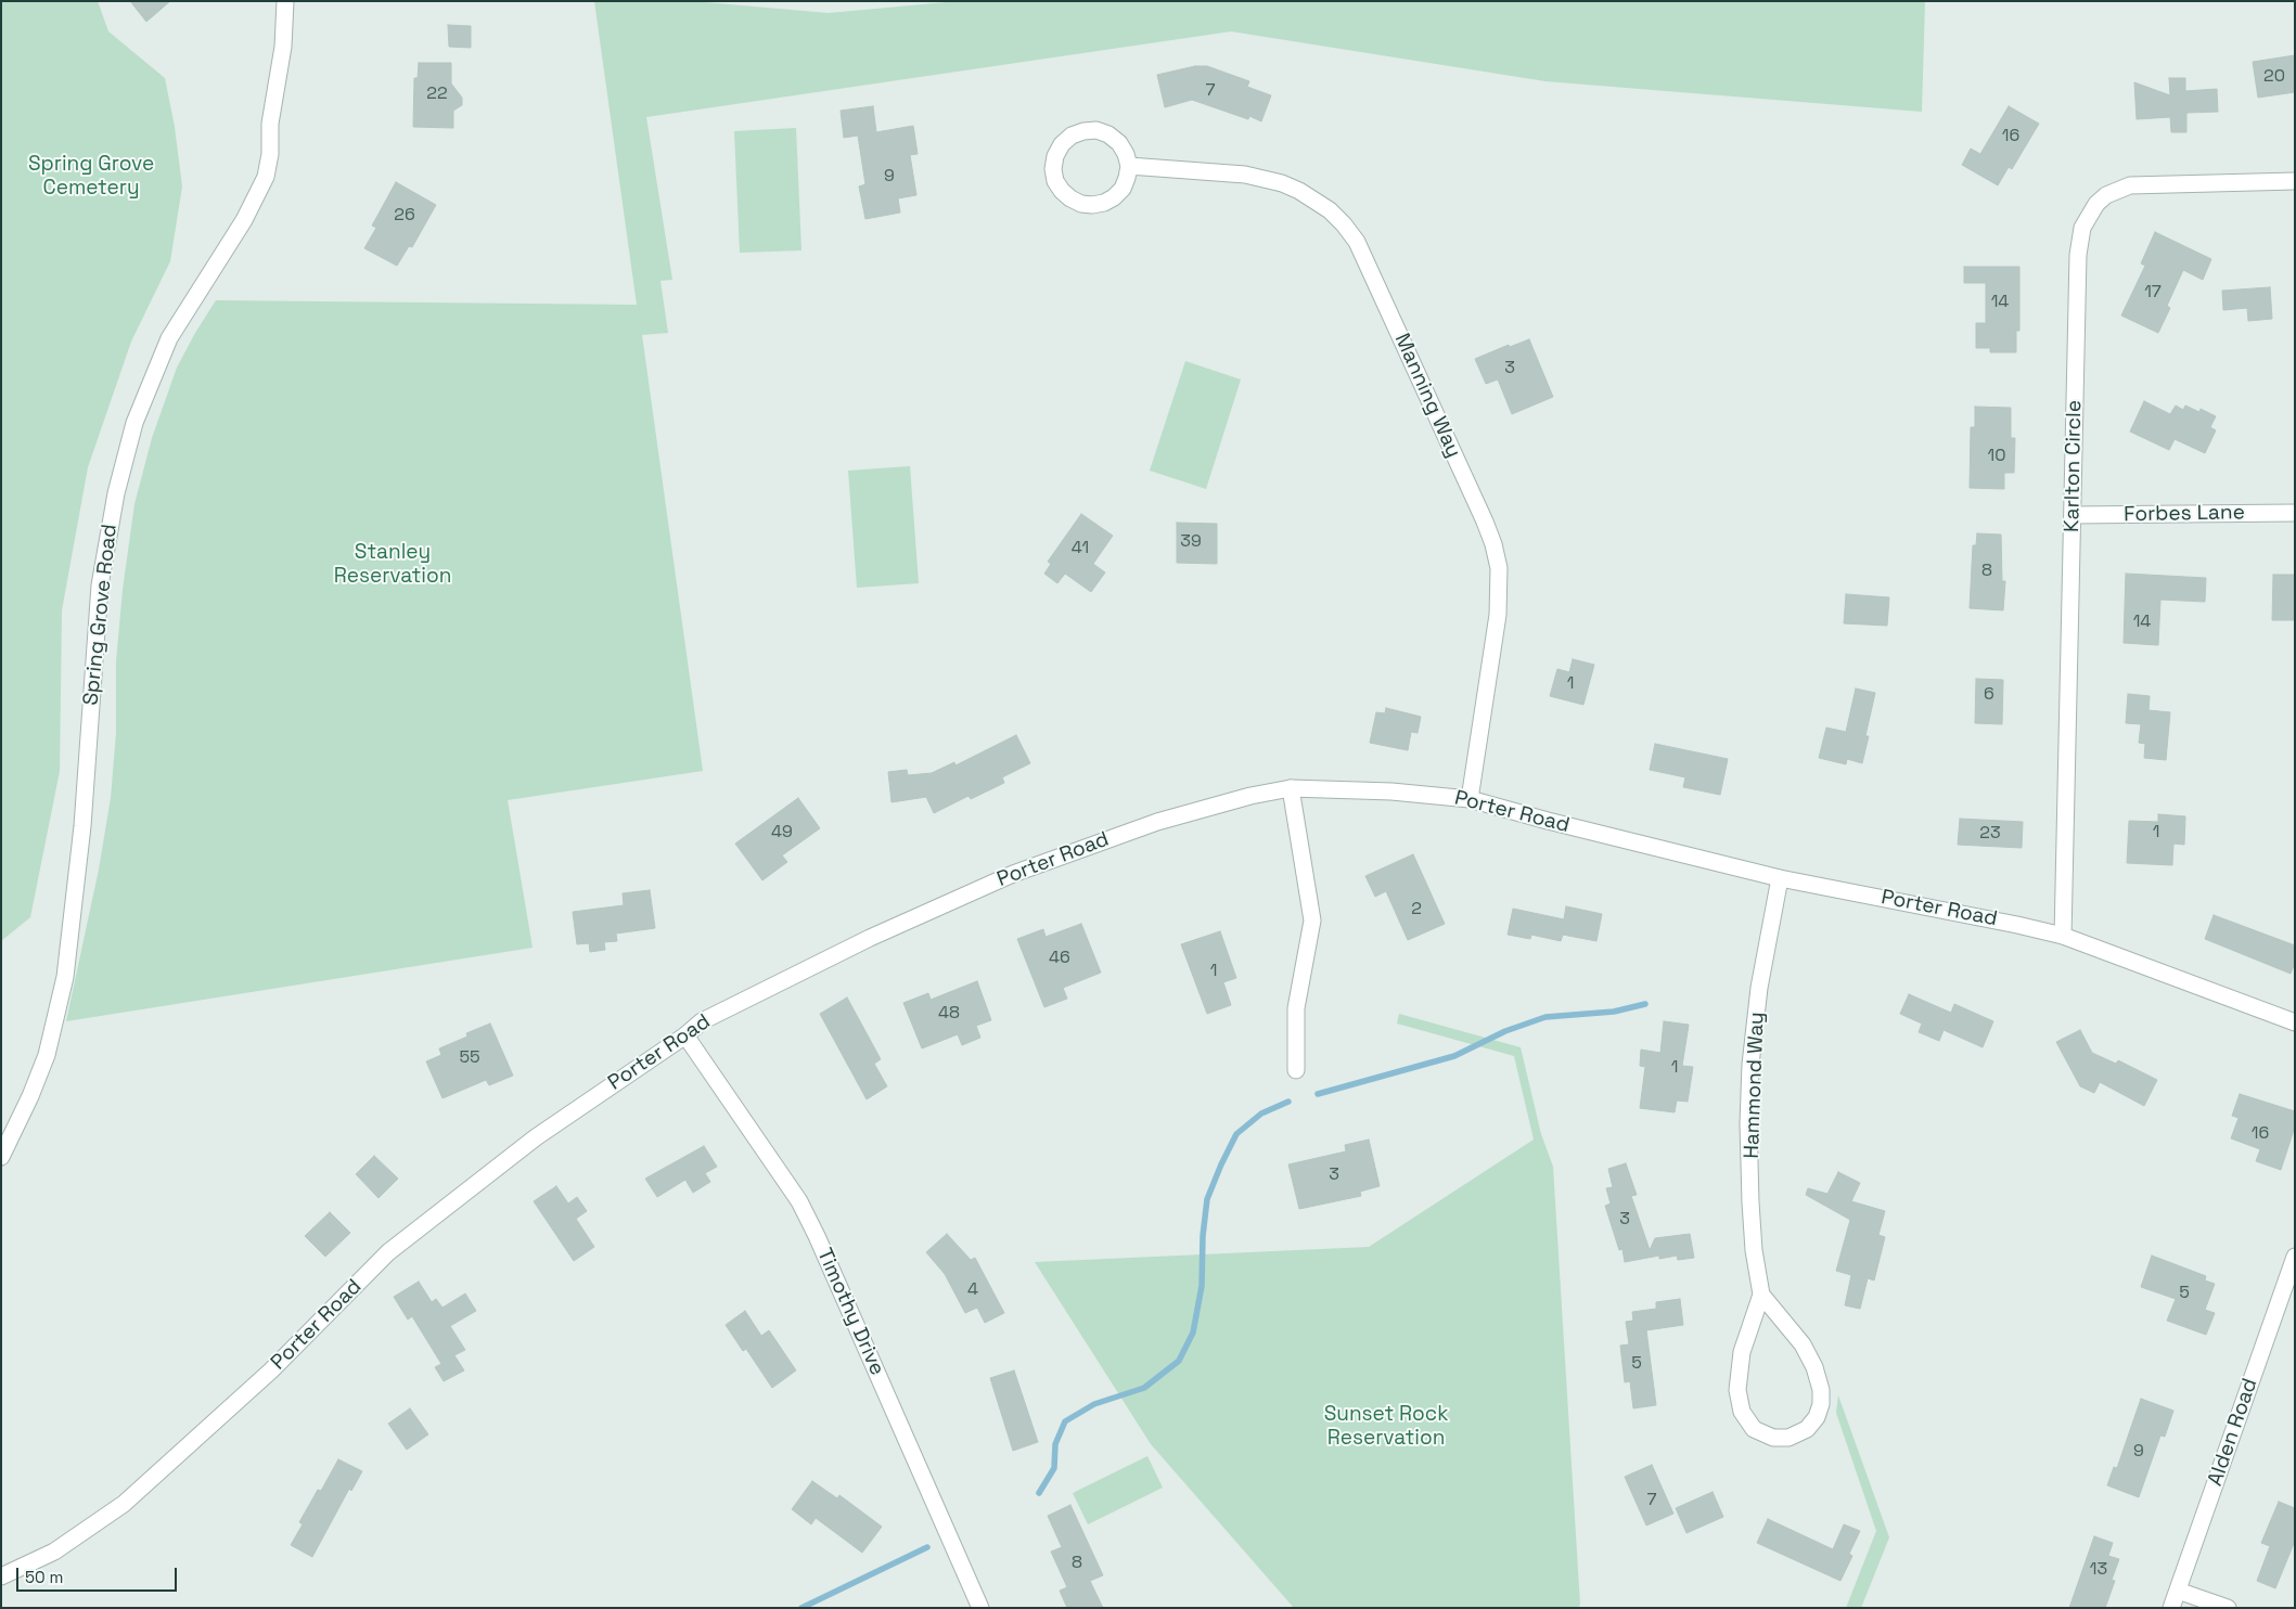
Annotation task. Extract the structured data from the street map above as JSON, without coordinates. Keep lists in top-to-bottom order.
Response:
{
  "streets": {
    "street": [
      "Manning Way",
      "Karlton Circle",
      "Forbes Lane",
      "Spring Grove Road",
      "Porter Road",
      "Hammond Way",
      "Timothy Drive",
      "Alden Road"
    ]
  },
  "crossings": [
    ["Manning Way", "Porter Road"],
    ["Karlton Circle", "Forbes Lane"],
    ["Karlton Circle", "Porter Road"],
    ["Porter Road", "Hammond Way"],
    ["Porter Road", "Timothy Drive"]
  ],
  "parks": ["Spring Grove Cemetery", "Stanley Reservation", "Sunset Rock Reservation"],
  "house_numbers": [
    "20",
    "7",
    "22",
    "16",
    "9",
    "26",
    "17",
    "14",
    "3",
    "10",
    "39",
    "41",
    "8",
    "14",
    "1",
    "6",
    "49",
    "1",
    "23",
    "2",
    "46",
    "1",
    "48",
    "55",
    "1",
    "16",
    "3",
    "3",
    "4",
    "5",
    "5",
    "9",
    "7",
    "8",
    "13"
  ],
  "scale_bar": "50 m"
}
